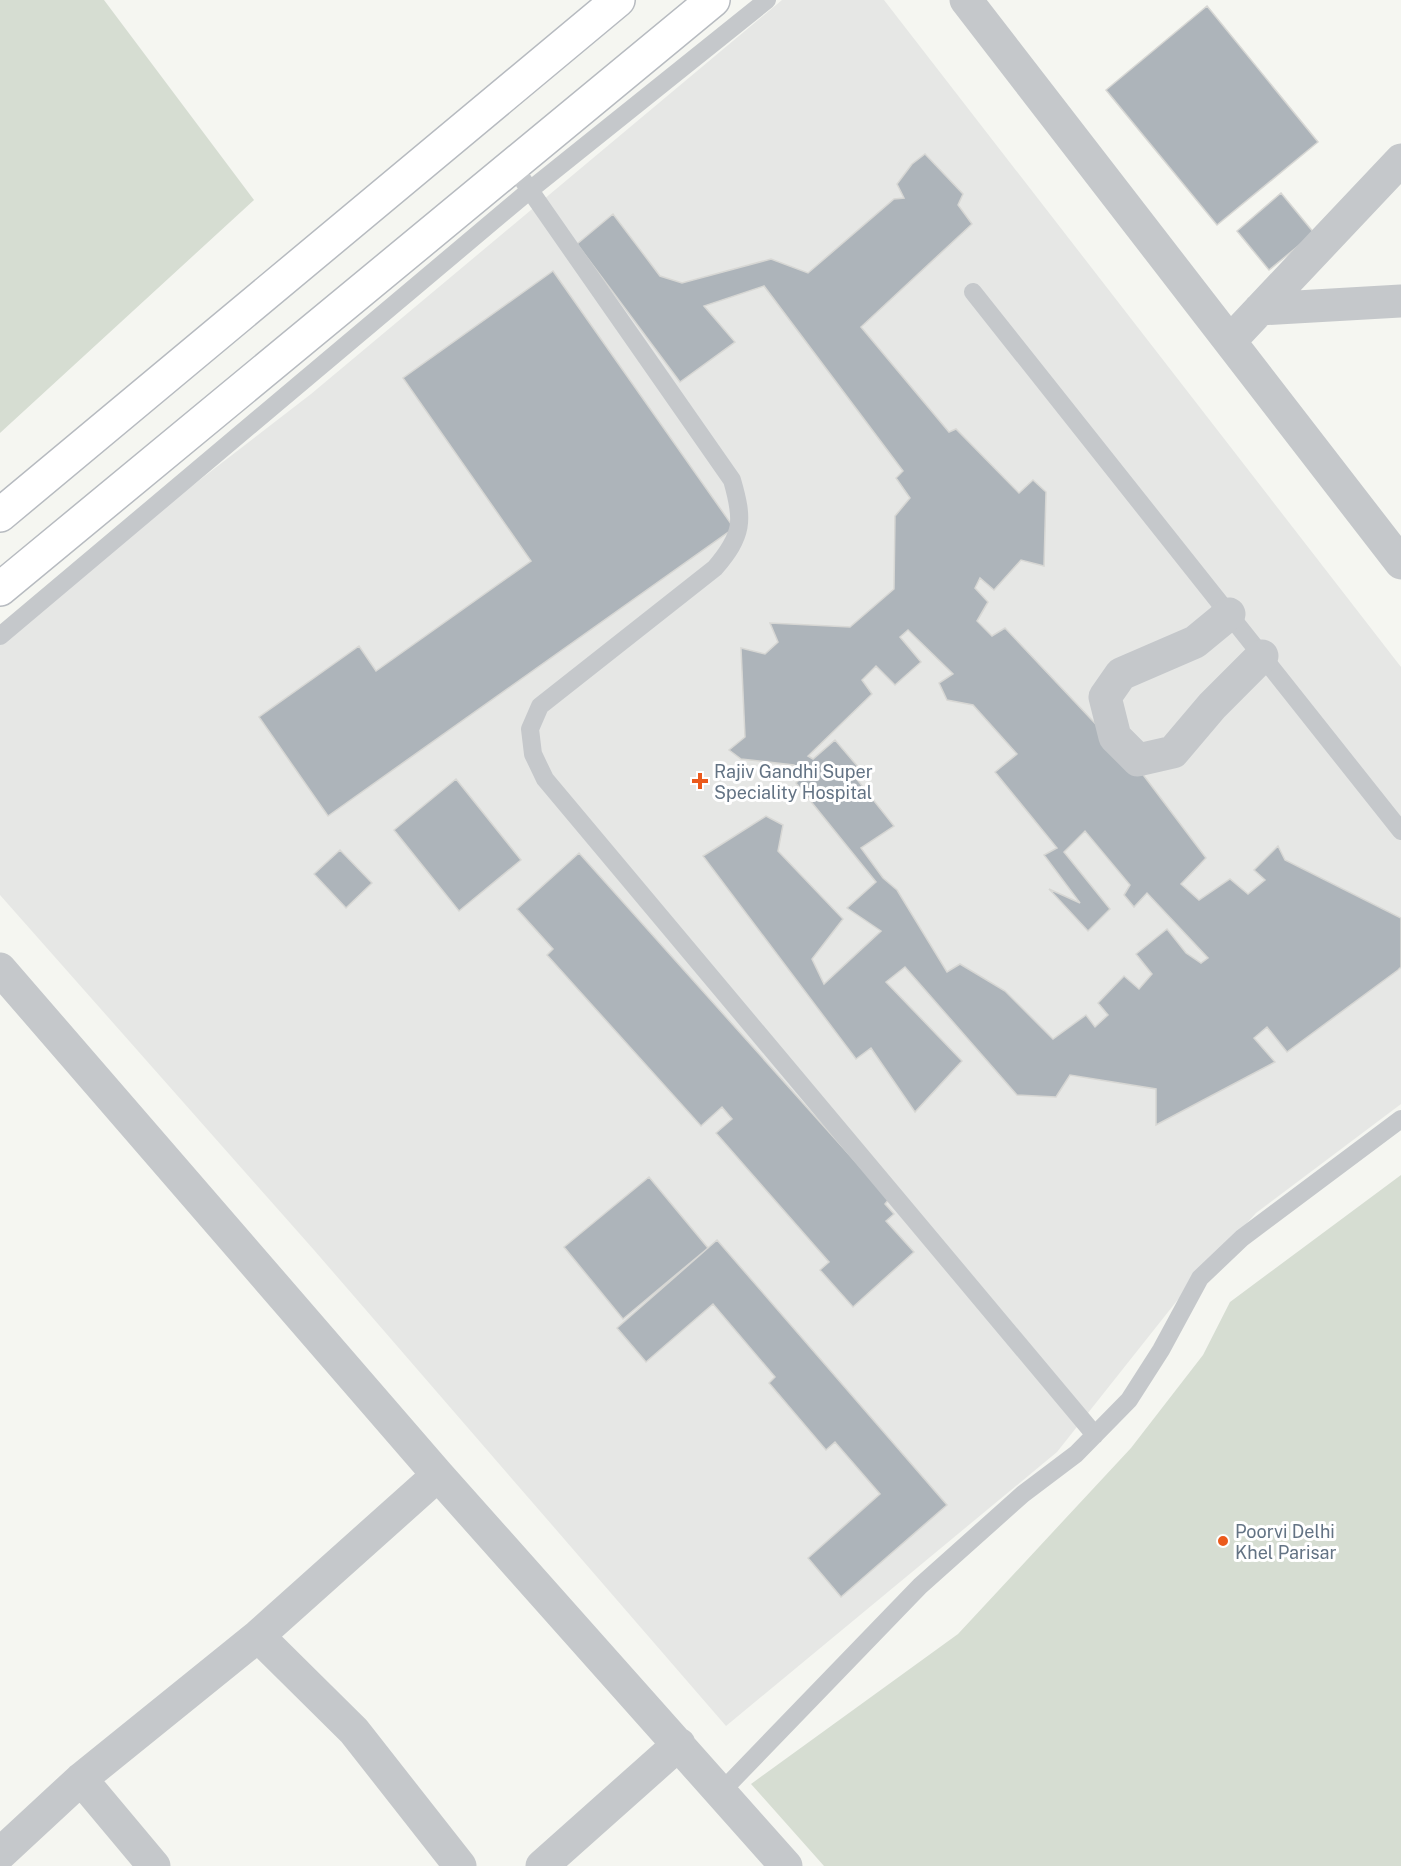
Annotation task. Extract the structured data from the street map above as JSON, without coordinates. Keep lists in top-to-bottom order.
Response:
{
  "places": {
    "health": ["Rajiv Gandhi Super Speciality Hospital"],
    "other": ["Poorvi Delhi Khel Parisar"]
  }
}
